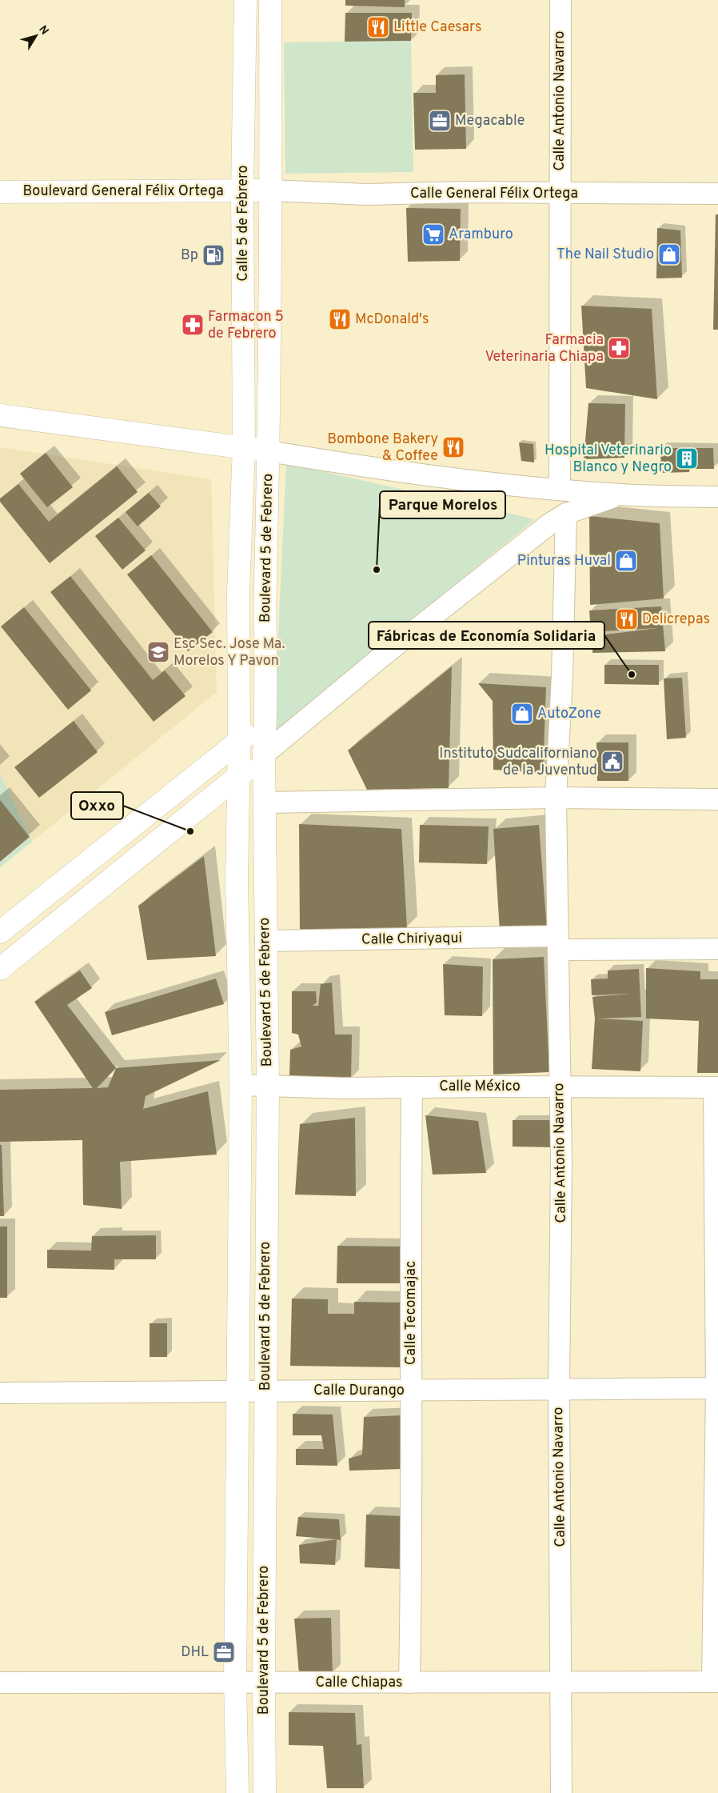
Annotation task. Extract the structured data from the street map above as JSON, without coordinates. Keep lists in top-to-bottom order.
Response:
{
  "streets": {
    "main road": ["Boulevard General Félix Ortega", "Calle 5 de Febrero", "Boulevard 5 de Febrero"],
    "street": [
      "Calle Antonio Navarro",
      "Calle General Félix Ortega",
      "Calle Chiriyaqui",
      "Calle México",
      "Calle Tecomajac",
      "Calle Durango",
      "Calle Chiapas"
    ]
  },
  "crossings": [
    ["Calle Antonio Navarro", "Calle General Félix Ortega"],
    ["Calle Antonio Navarro", "Calle Chiriyaqui"],
    ["Calle Antonio Navarro", "Calle México"],
    ["Calle Antonio Navarro", "Calle Durango"],
    ["Calle Antonio Navarro", "Calle Chiapas"],
    ["Boulevard General Félix Ortega", "Calle General Félix Ortega"],
    ["Boulevard General Félix Ortega", "Calle 5 de Febrero"],
    ["Boulevard General Félix Ortega", "Boulevard 5 de Febrero"],
    ["Calle General Félix Ortega", "Calle 5 de Febrero"],
    ["Calle General Félix Ortega", "Boulevard 5 de Febrero"],
    ["Calle 5 de Febrero", "Boulevard 5 de Febrero"],
    ["Boulevard 5 de Febrero", "Calle Chiriyaqui"],
    ["Boulevard 5 de Febrero", "Calle México"],
    ["Boulevard 5 de Febrero", "Calle Durango"],
    ["Boulevard 5 de Febrero", "Calle Chiapas"],
    ["Calle México", "Calle Tecomajac"],
    ["Calle Tecomajac", "Calle Durango"],
    ["Calle Tecomajac", "Calle Chiapas"]
  ],
  "places": {
    "restaurant": [
      "Little Caesars",
      "McDonald's",
      "Bombone Bakery & Coffee",
      "Delicrepas"
    ],
    "office": ["Megacable", "DHL"],
    "supermarket": ["Aramburo"],
    "shop": ["The Nail Studio", "Pinturas Huval", "AutoZone"],
    "fuel station": ["Bp"],
    "pharmacy": ["Farmacon 5 de Febrero", "Farmacia Veterinaria Chiapa"],
    "building": ["Hospital Veterinario Blanco y Negro"],
    "other": ["Parque Morelos", "Fábricas de Economía Solidaria", "Oxxo"],
    "school or university": ["Esc Sec. Jose Ma. Morelos Y Pavon"],
    "public building": ["Instituto Sudcaliforniano de la Juventud"]
  },
  "north": "top right"
}
